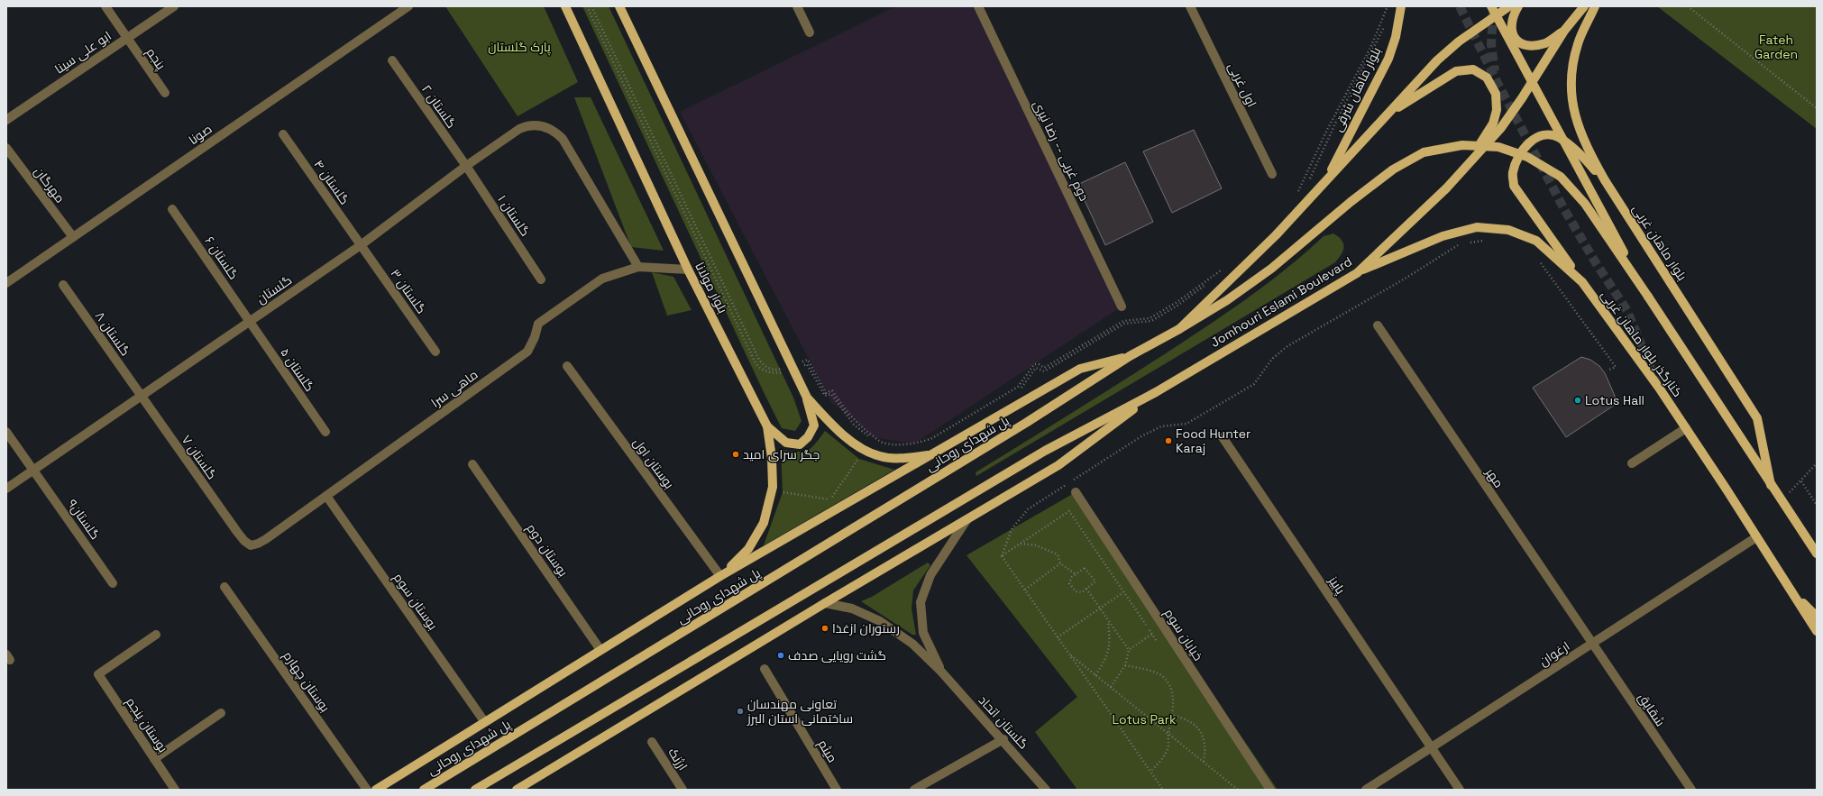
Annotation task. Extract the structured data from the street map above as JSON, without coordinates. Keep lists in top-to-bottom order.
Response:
{
  "streets": {
    "main road": [
      "بلوار ماهان شرقی",
      "بلوار ماهان غربی",
      "بلوار مولانا",
      "Jomhouri Eslami Boulevard",
      "کنارگذر بلوار ماهان غربی",
      "پل شهدای روحانی"
    ],
    "street": [
      "ابو علی سینا",
      "پنجم",
      "اول غربی",
      "گلستان ۲",
      "صونا",
      "دوم غربی -- رضا نیری",
      "گلستان ۴",
      "مهرگان",
      "گلستان ۱",
      "گلستان ۶",
      "گلستان",
      "گلستان ۳",
      "گلستان ۸",
      "گلستان ۵",
      "ماهی سرا",
      "گلستان ۷",
      "بوستان اول",
      "مهر",
      "گلستان۹",
      "بوستان دوم",
      "پاییز",
      "بوستان سوم",
      "خیابان سوم",
      "ارغوان",
      "بوستان چهارم",
      "شقایق",
      "گلستان اتحاد",
      "بوستان پنجم",
      "میثم",
      "ارژنک"
    ]
  },
  "crossings": [
    ["ابو علی سینا", "پنجم"],
    ["گلستان ۲", "گلستان ۱"],
    ["گلستان ۲", "گلستان"],
    ["صونا", "مهرگان"],
    ["گلستان ۴", "گلستان"],
    ["گلستان ۴", "گلستان ۳"],
    ["گلستان ۱", "گلستان"],
    ["گلستان ۶", "گلستان"],
    ["گلستان ۶", "گلستان ۵"],
    ["بلوار مولانا", "ماهی سرا"],
    ["بلوار مولانا", "بوستان اول"],
    ["گلستان", "گلستان ۳"],
    ["گلستان", "گلستان ۸"],
    ["گلستان", "گلستان ۵"],
    ["گلستان", "ماهی سرا"],
    ["گلستان", "گلستان ۷"],
    ["گلستان", "گلستان۹"],
    ["Jomhouri Eslami Boulevard", "کنارگذر بلوار ماهان غربی"],
    ["گلستان ۸", "گلستان ۷"],
    ["کنارگذر بلوار ماهان غربی", "ارغوان"],
    ["ماهی سرا", "گلستان ۷"],
    ["ماهی سرا", "بوستان سوم"],
    ["مهر", "ارغوان"],
    ["مهر", "شقایق"],
    ["پاییز", "ارغوان"],
    ["ارغوان", "شقایق"]
  ],
  "parks": ["Fateh Garden", "پارک گلستان", "Lotus Park"],
  "places": [
    "Lotus Hall",
    "Food Hunter Karaj",
    "جگر سرای امید",
    "رستوران ازغذا",
    "گشت رویایی صدف",
    "تعاونی مهندسان ساختمانی استان البرز"
  ]
}
